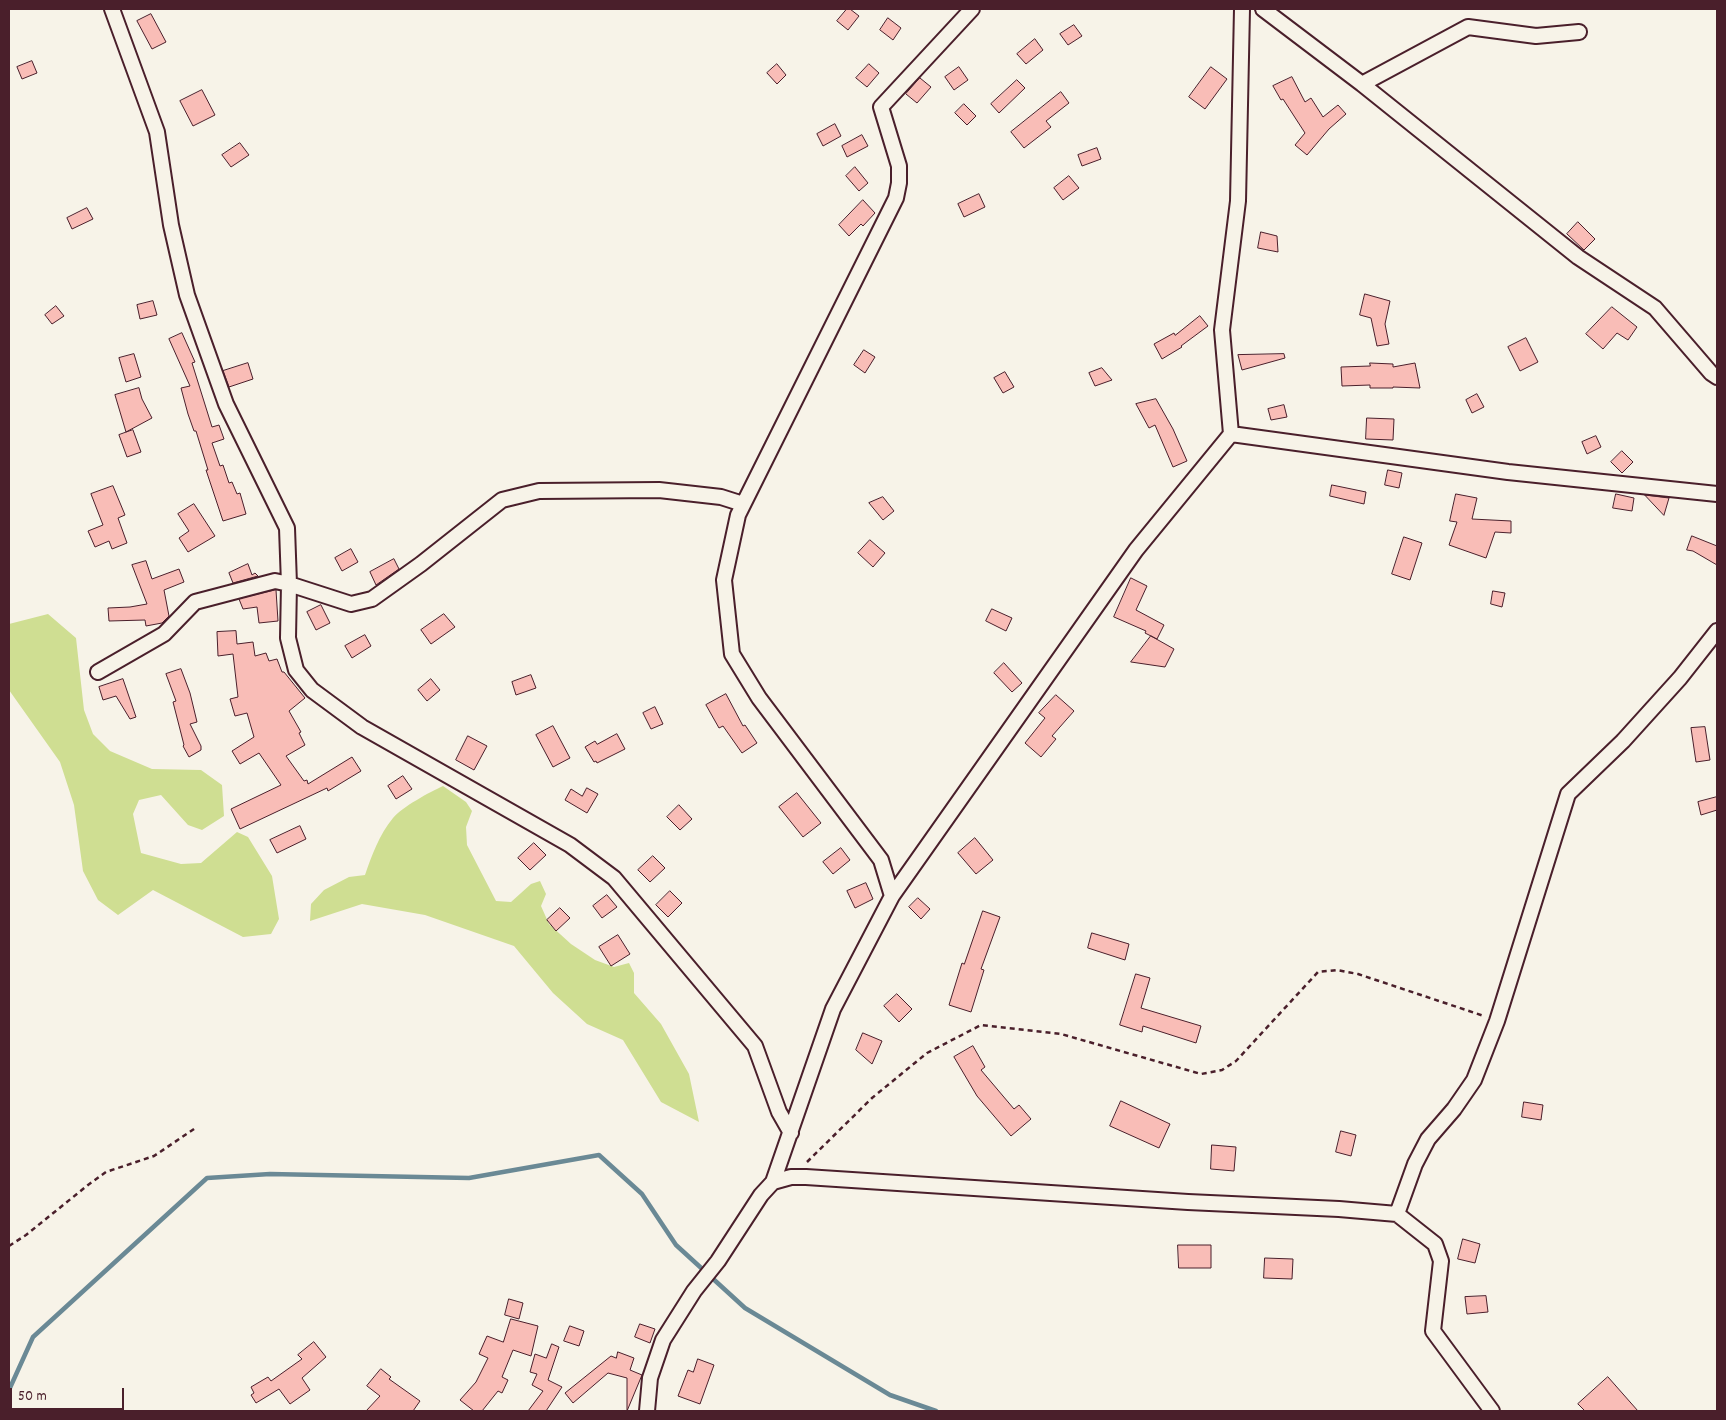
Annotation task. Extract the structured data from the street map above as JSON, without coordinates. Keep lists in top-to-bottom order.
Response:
{
  "scale_bar": "50 m"
}
